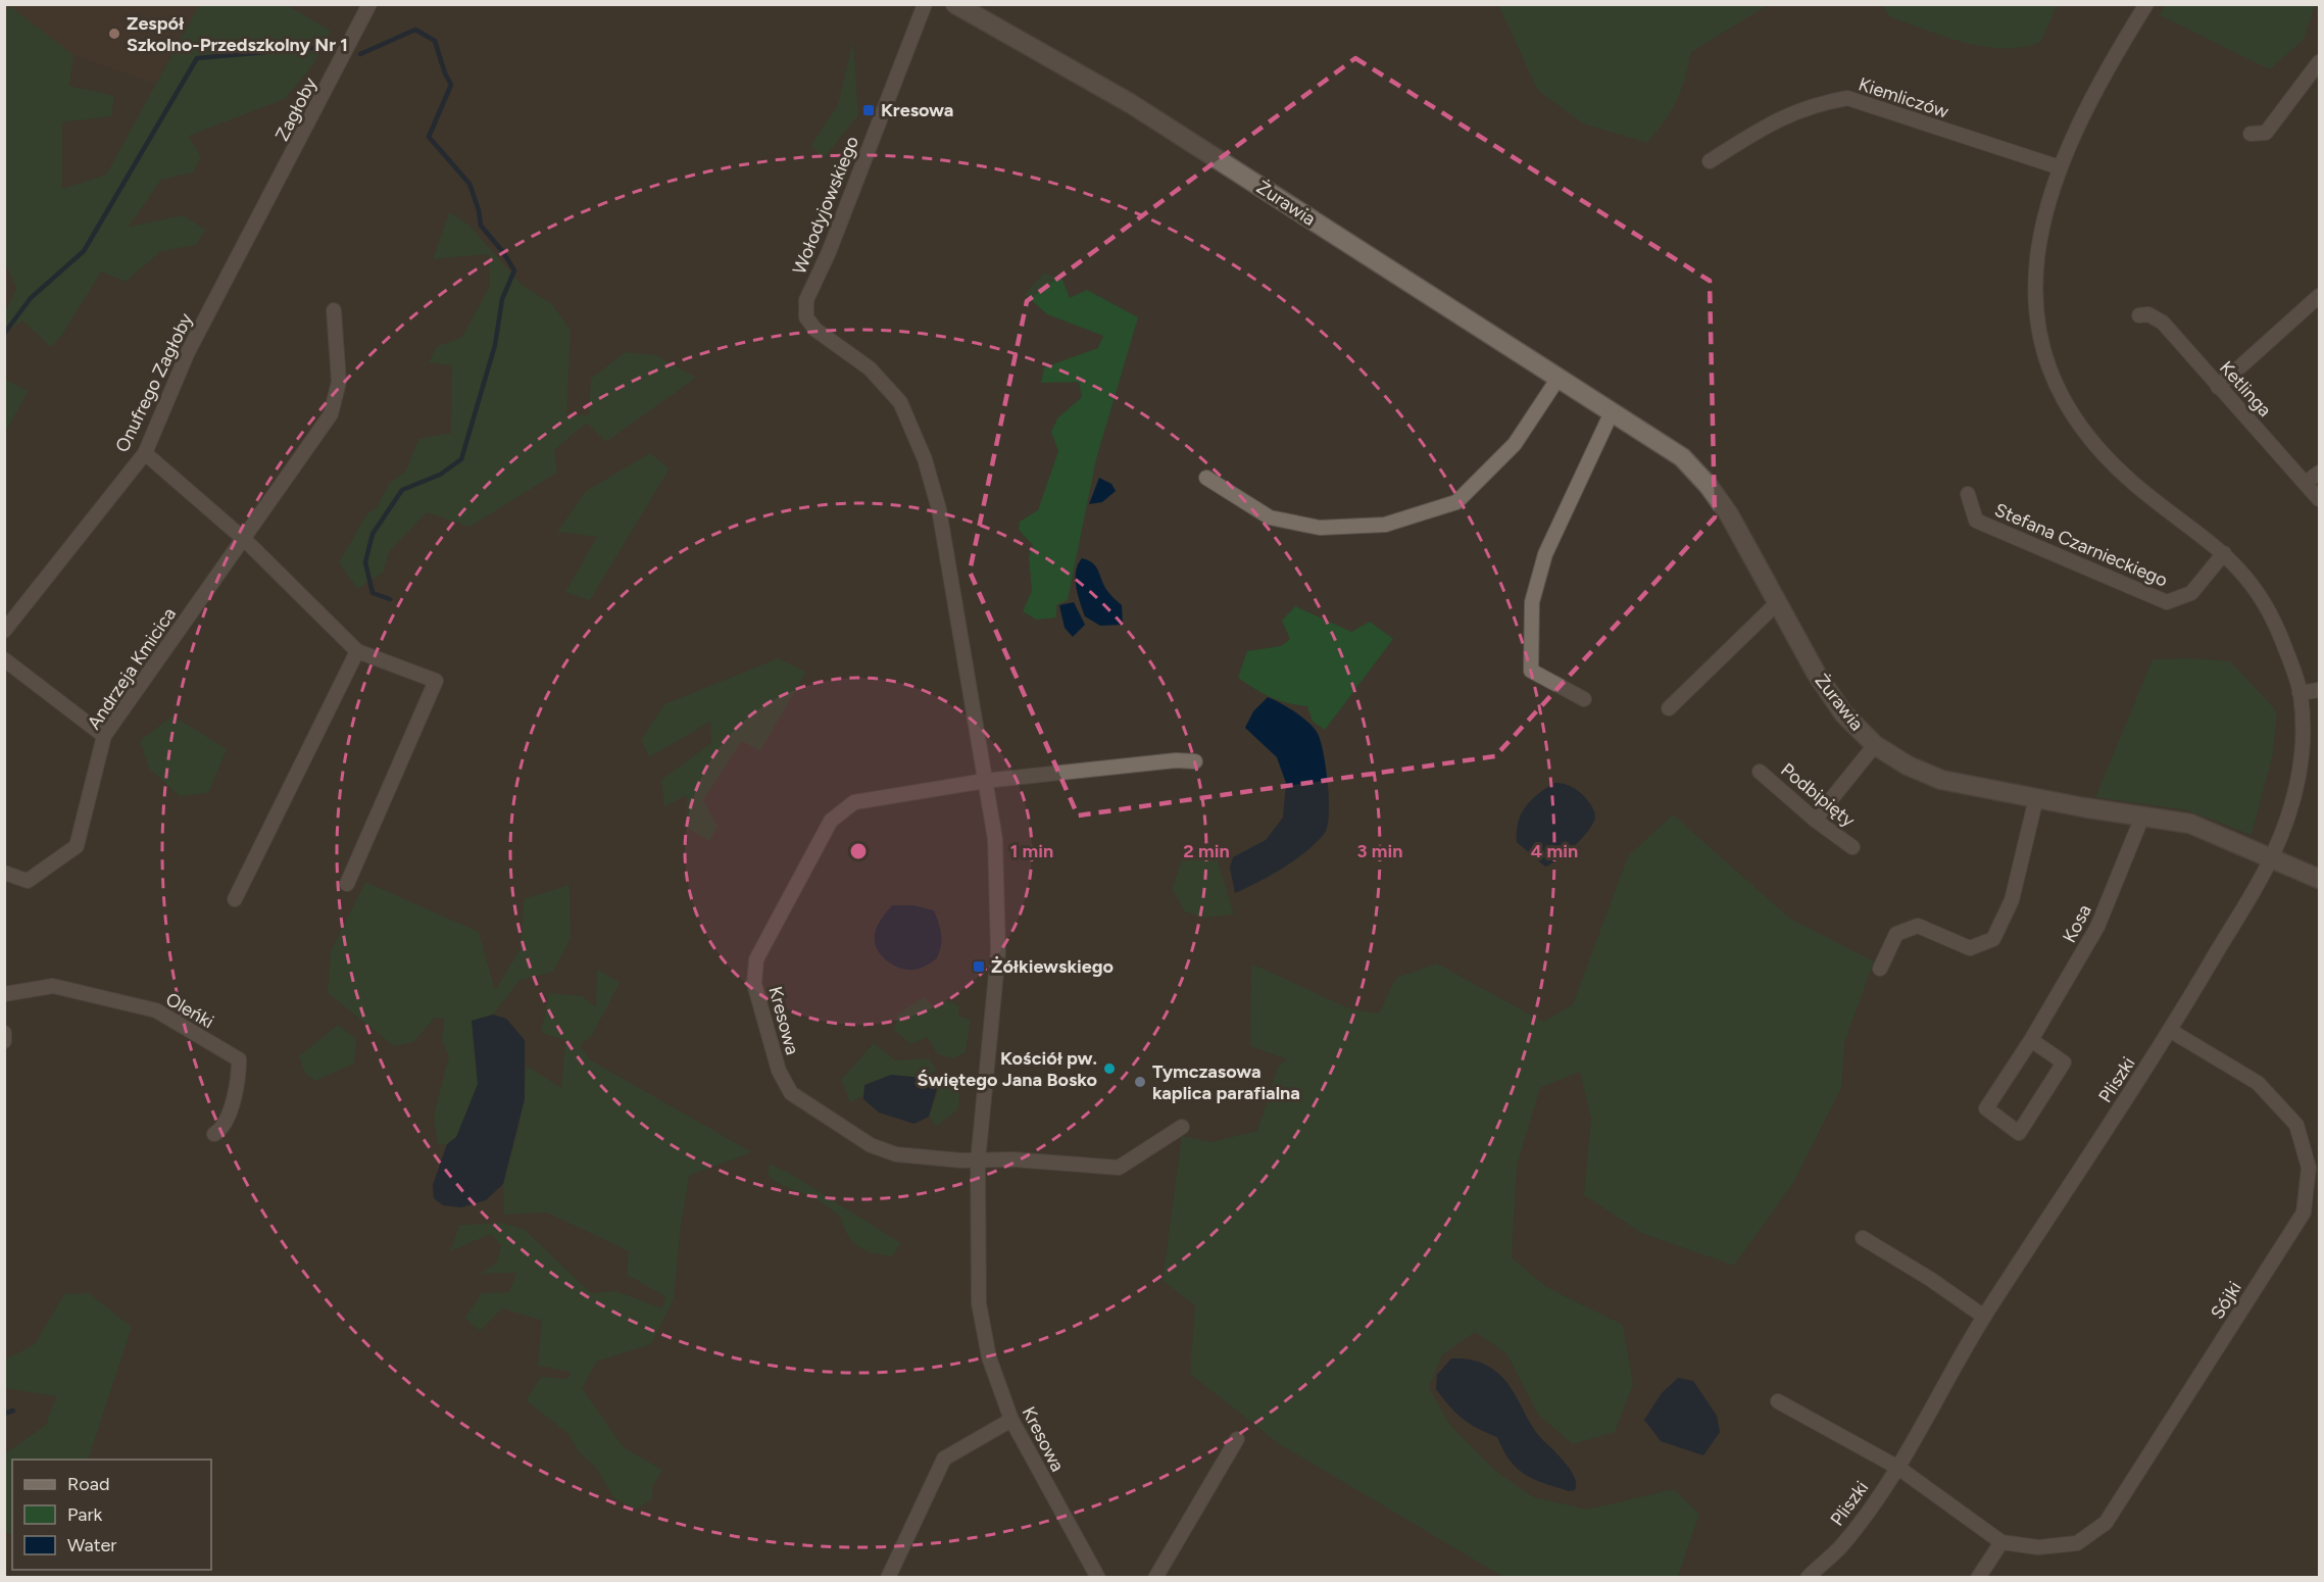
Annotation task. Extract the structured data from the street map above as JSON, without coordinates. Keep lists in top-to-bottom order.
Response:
{
  "streets": {
    "street": [
      "Kiemliczów",
      "Zagłoby",
      "Żurawia",
      "Wołodyjowskiego",
      "Onufrego Zagłoby",
      "Ketlinga",
      "Stefana Czarnieckiego",
      "Andrzeja Kmicica",
      "Podbipięty",
      "Kosa",
      "Oleńki",
      "Kresowa",
      "Pliszki",
      "Sójki"
    ]
  },
  "crossings": [
    ["Zagłoby", "Onufrego Zagłoby"],
    ["Żurawia", "Kosa"],
    ["Żurawia", "Pliszki"],
    ["Wołodyjowskiego", "Kresowa"],
    ["Pliszki", "Sójki"]
  ],
  "places": {
    "other": ["Zespół Szkolno-Przedszkolny Nr 1", "Kościół pw. Świętego Jana Bosko", "Tymczasowa kaplica parafialna"],
    "transit": ["Kresowa", "Żółkiewskiego"]
  },
  "legend": ["Road", "Park", "Water"],
  "rings": [
    "1 min",
    "2 min",
    "3 min",
    "4 min"
  ]
}
